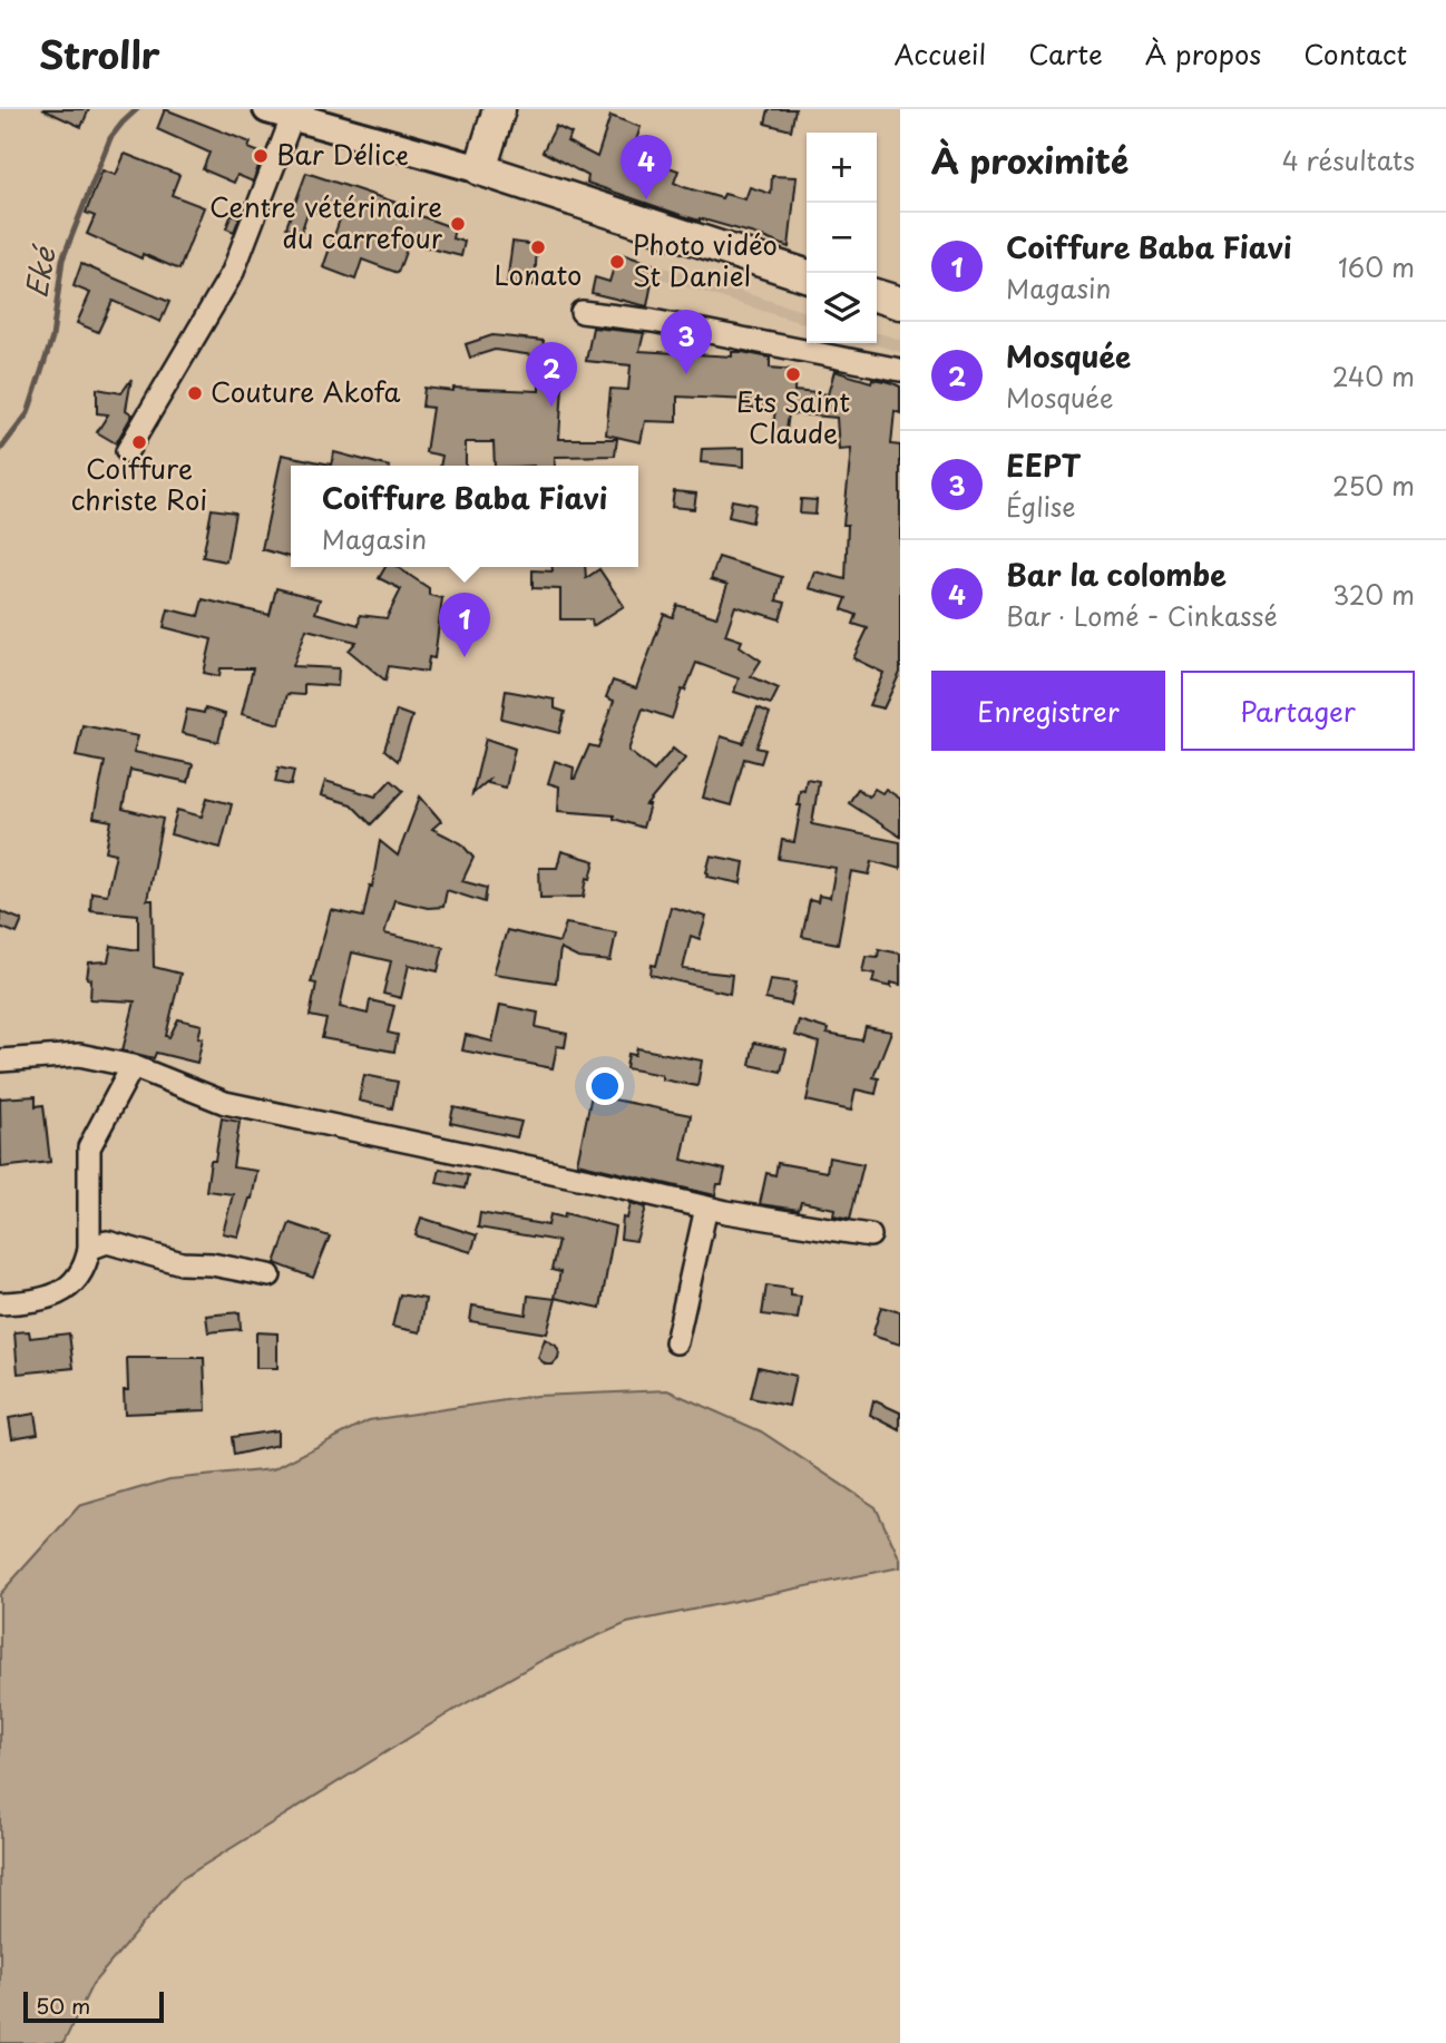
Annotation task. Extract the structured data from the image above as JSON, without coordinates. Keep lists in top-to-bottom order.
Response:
{
  "water": ["Eké"],
  "places": [
    "Bar Délice",
    "Centre vétérinaire du carrefour",
    "Lonato",
    "Photo vidéo St Daniel",
    "Ets Saint Claude",
    "Couture Akofa",
    "Coiffure christe Roi"
  ],
  "scale_bar": "50 m",
  "page": {
    "header": "Strollr",
    "nav": [
      "Accueil",
      "Carte",
      "À propos",
      "Contact"
    ],
    "heading": ["À proximité", "4 résultats"],
    "map_buttons": ["+", "−"],
    "pins": [
      "4",
      "3",
      "2",
      "1"
    ],
    "list": [
      {
        "mark": "1",
        "name": "Coiffure Baba Fiavi",
        "note": "Magasin",
        "value": "160 m"
      },
      {
        "mark": "2",
        "name": "Mosquée",
        "note": "Mosquée",
        "value": "240 m"
      },
      {
        "mark": "3",
        "name": "EEPT",
        "note": "Église",
        "value": "250 m"
      },
      {
        "mark": "4",
        "name": "Bar la colombe",
        "note": "Bar · Lomé - Cinkassé",
        "value": "320 m"
      }
    ],
    "popup": ["Coiffure Baba Fiavi", "Magasin"],
    "buttons": ["Enregistrer", "Partager"],
    "scale": "50 m"
  }
}
